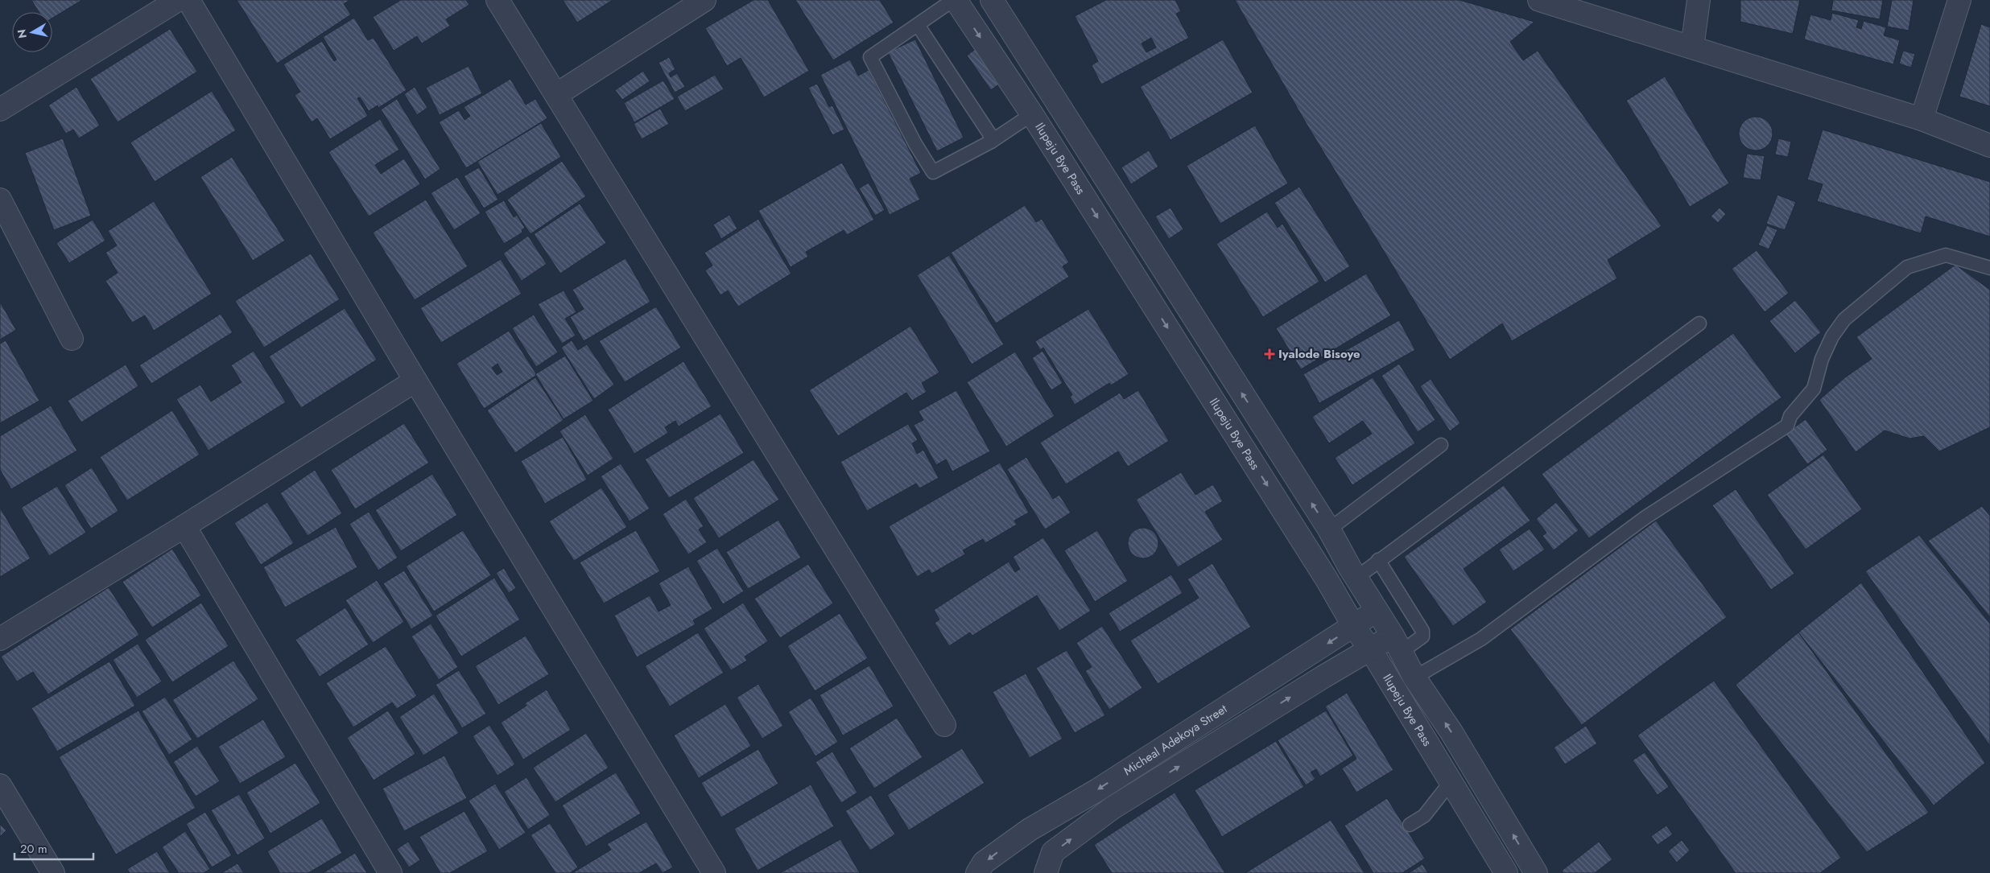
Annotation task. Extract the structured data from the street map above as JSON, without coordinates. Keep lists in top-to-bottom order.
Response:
{
  "streets": {
    "street": ["Ilupeju Bye Pass", "Micheal Adekoya Street"]
  },
  "crossings": [
    ["Ilupeju Bye Pass", "Micheal Adekoya Street"]
  ],
  "places": {
    "health": ["Iyalode Bisoye"]
  },
  "scale_bar": "20 m",
  "north": "left"
}
